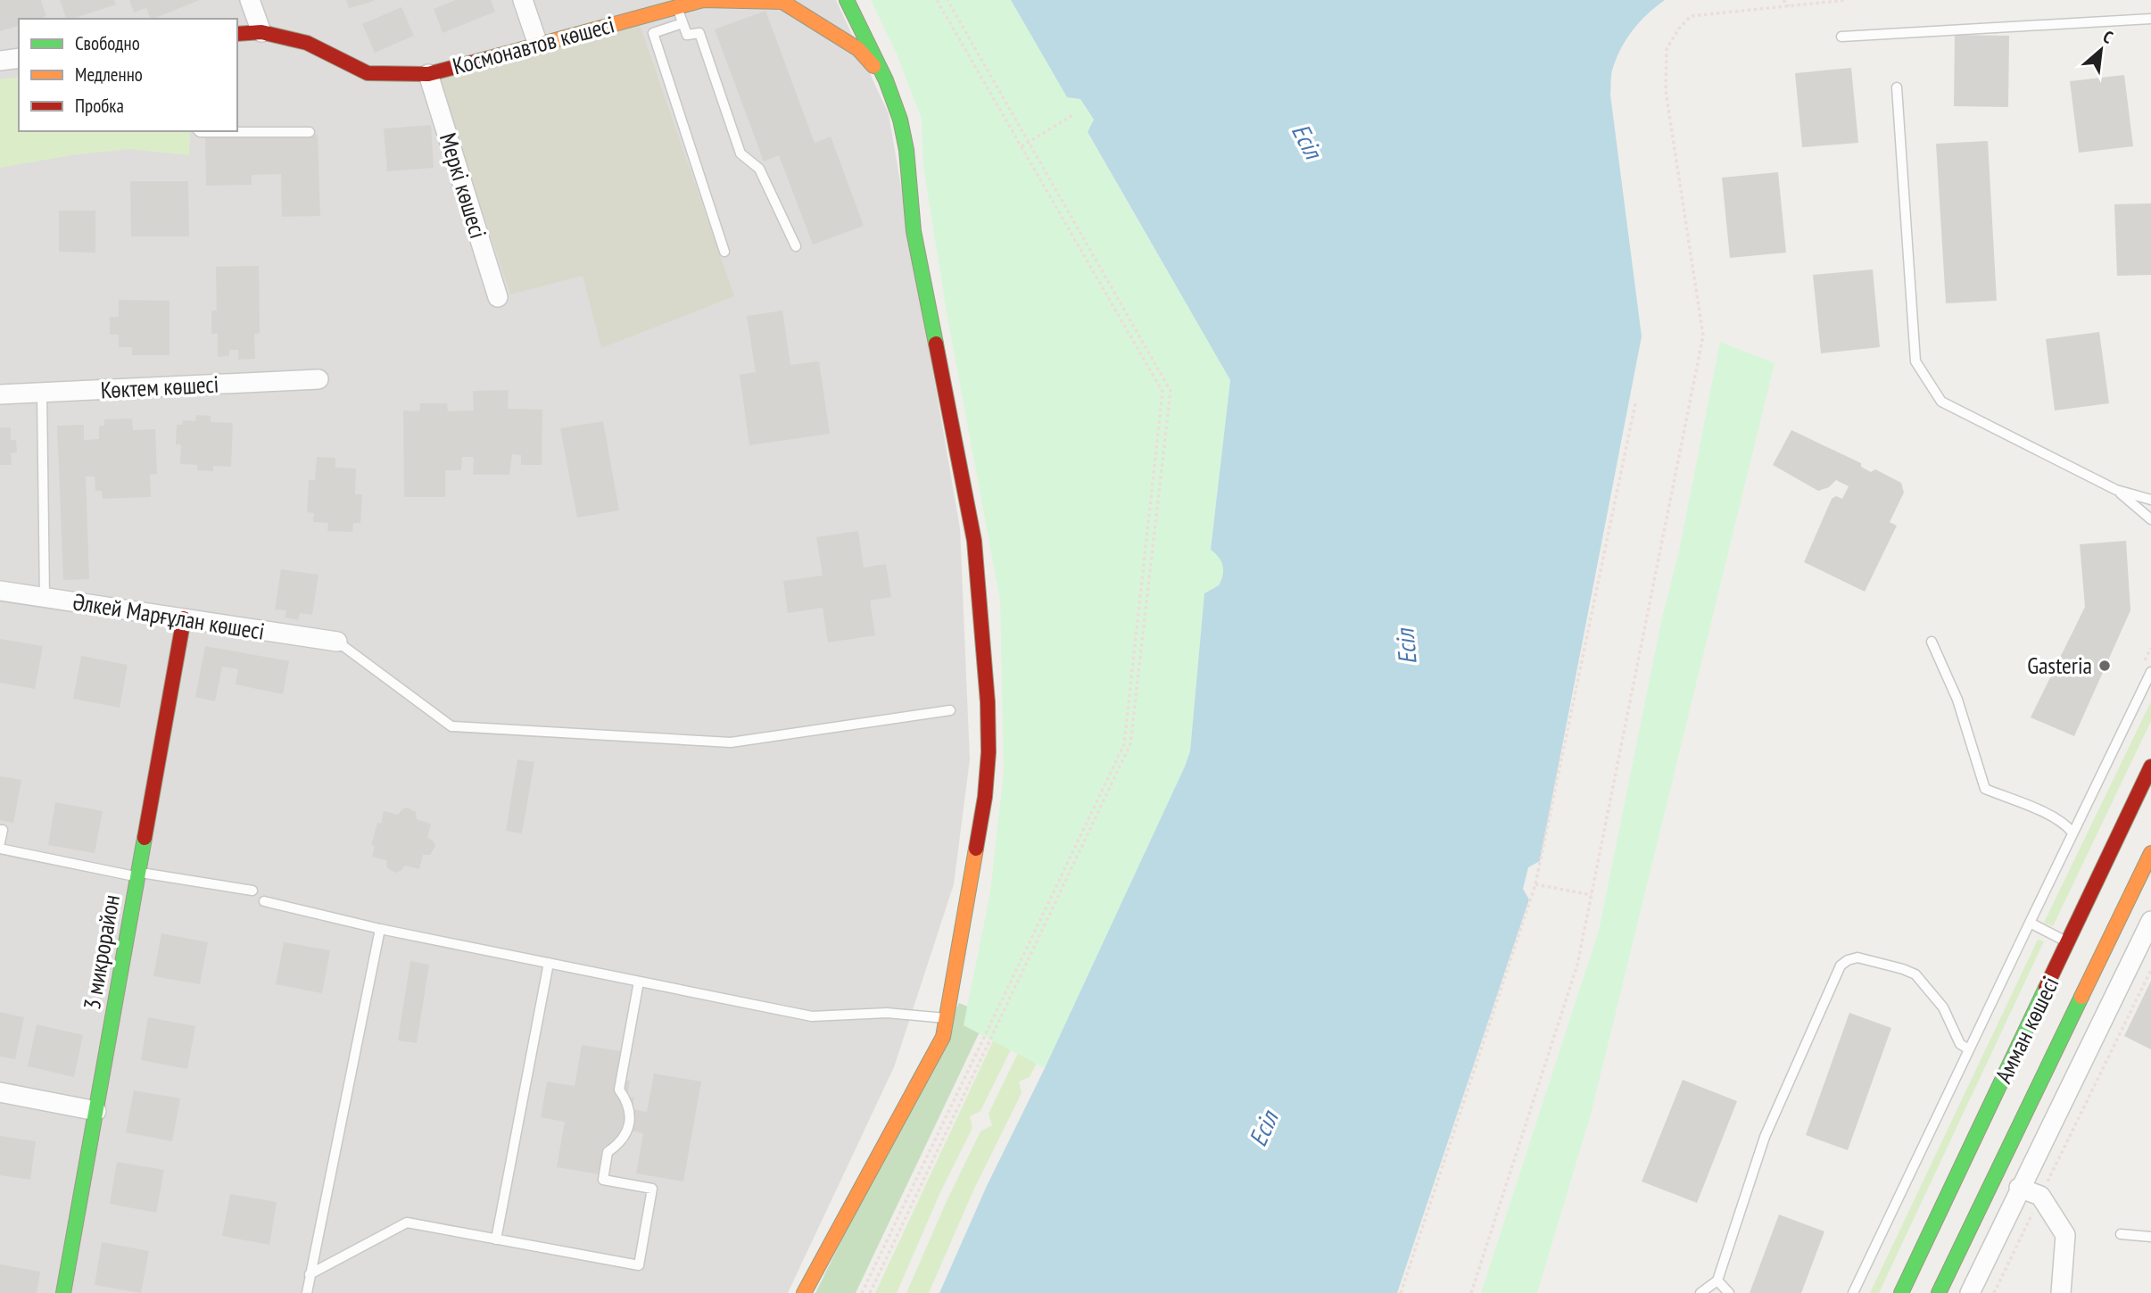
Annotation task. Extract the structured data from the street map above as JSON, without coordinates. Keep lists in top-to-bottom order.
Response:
{
  "streets": {
    "street": [
      "Космонавтов көшесі",
      "Меркі көшесі",
      "Көктем көшесі",
      "Әлкей Марғұлан көшесі",
      "3 микрорайон",
      "Амман көшесі"
    ]
  },
  "crossings": [
    ["Космонавтов көшесі", "Меркі көшесі"],
    ["Әлкей Марғұлан көшесі", "3 микрорайон"]
  ],
  "water": ["Есіл"],
  "places": ["Gasteria"],
  "legend": ["Свободно", "Медленно", "Пробка"],
  "north": "top right"
}
